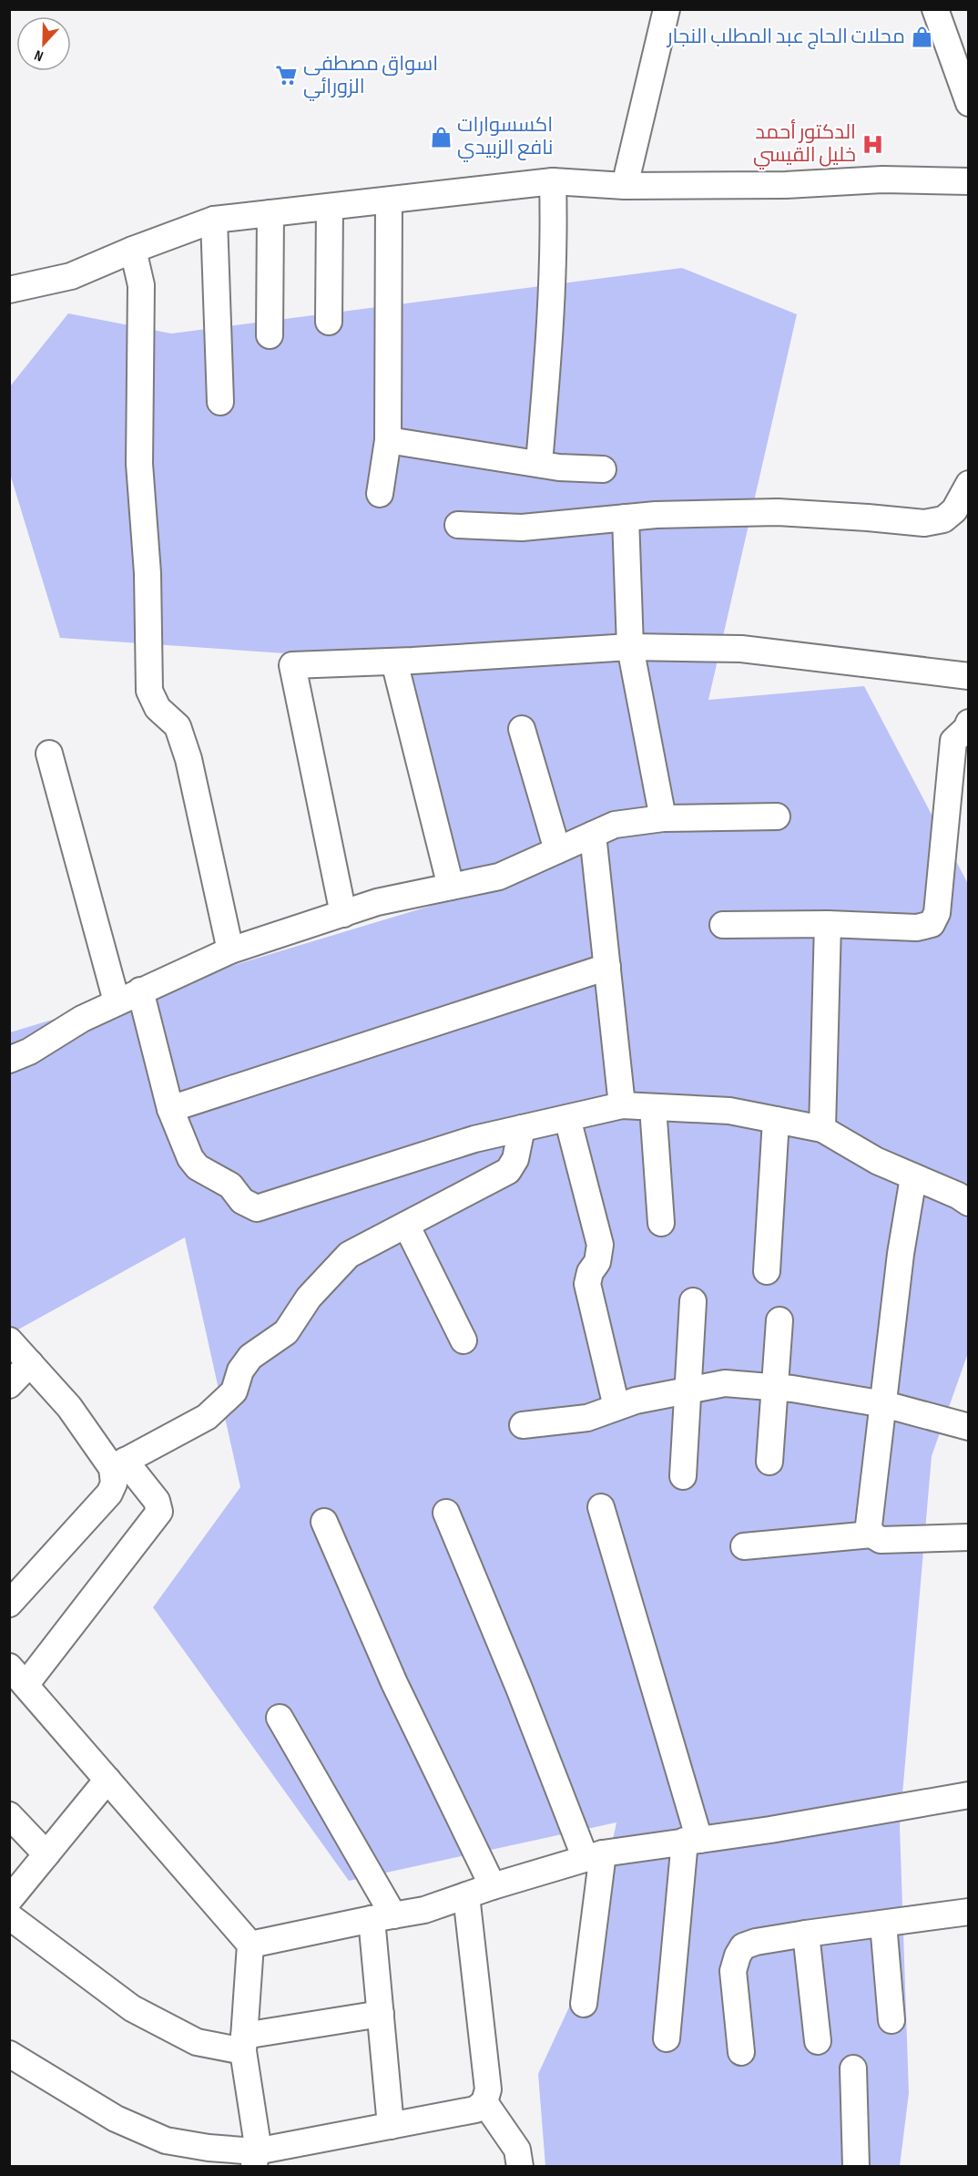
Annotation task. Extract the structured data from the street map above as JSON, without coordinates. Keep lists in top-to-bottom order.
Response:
{
  "places": {
    "shop": ["محلات الحاج عبد المطلب النجار", "اكسسوارات نافع الزبيدي"],
    "supermarket": ["اسواق مصطفى الزورائي"],
    "hospital": ["الدكتور أحمد خليل القيسي"]
  },
  "north": "bottom"
}
